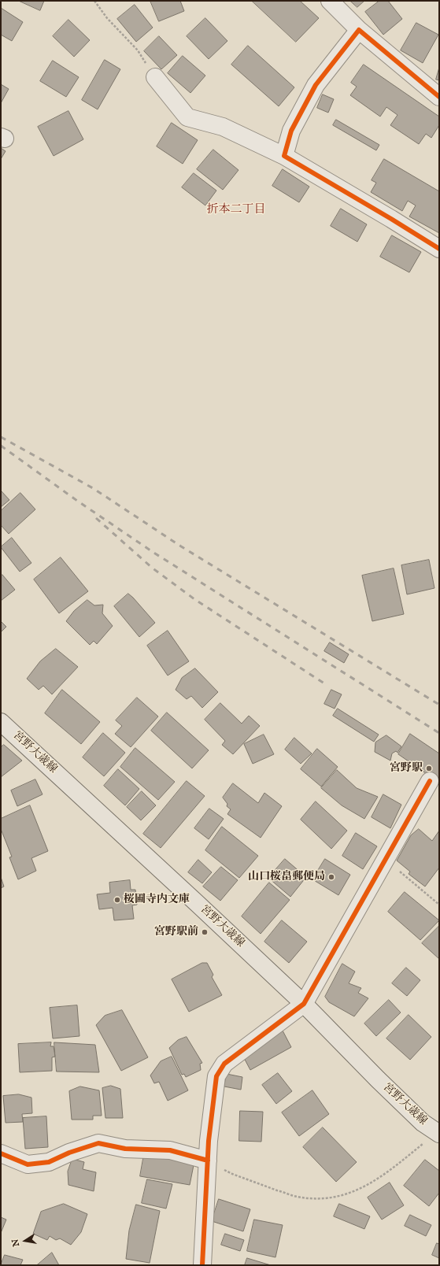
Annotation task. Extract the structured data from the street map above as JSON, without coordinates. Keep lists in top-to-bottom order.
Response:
{
  "streets": {
    "main road": ["宮野大歳線"]
  },
  "districts": ["折本二丁目"],
  "places": [
    "宮野駅",
    "山口桜畠郵便局",
    "桜圃寺内文庫",
    "宮野駅前"
  ],
  "north": "left"
}
